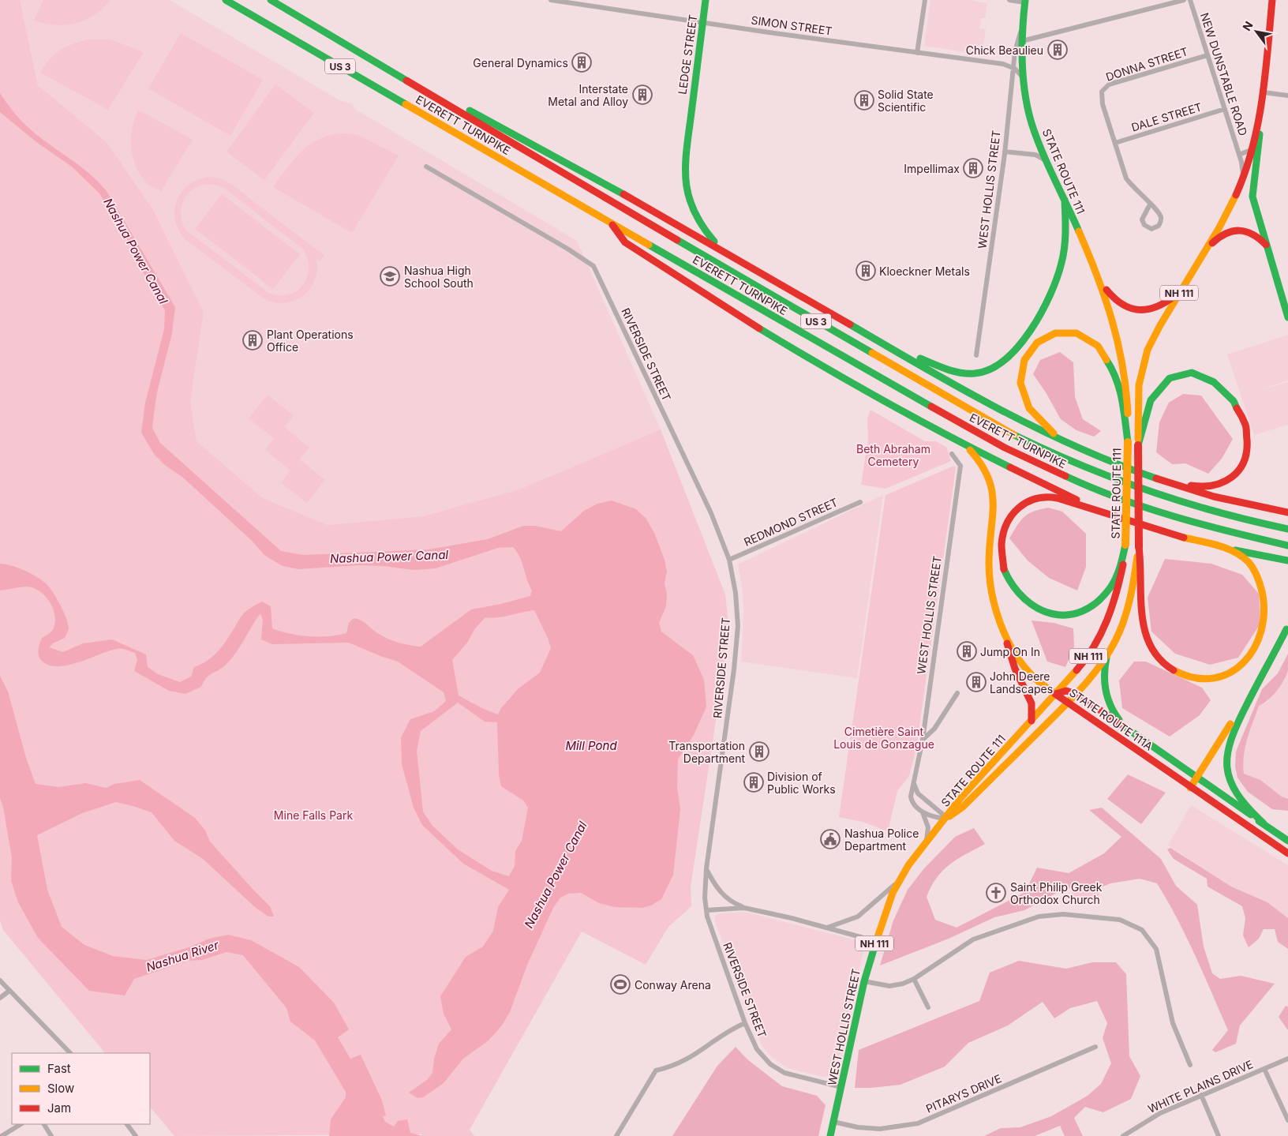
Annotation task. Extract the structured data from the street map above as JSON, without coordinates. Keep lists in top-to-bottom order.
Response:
{
  "streets": {
    "main road": [
      "LEDGE STREET",
      "US 3",
      "EVERETT TURNPIKE",
      "STATE ROUTE 111",
      "WEST HOLLIS STREET",
      "NH 111",
      "STATE ROUTE 111A"
    ],
    "street": [
      "SIMON STREET",
      "DONNA STREET",
      "NEW DUNSTABLE ROAD",
      "DALE STREET",
      "RIVERSIDE STREET",
      "REDMOND STREET",
      "WHITE PLAINS DRIVE",
      "PITARYS DRIVE"
    ]
  },
  "crossings": [
    ["SIMON STREET", "LEDGE STREET"],
    ["SIMON STREET", "WEST HOLLIS STREET"],
    ["DONNA STREET", "NEW DUNSTABLE ROAD"],
    ["DONNA STREET", "DALE STREET"],
    ["NEW DUNSTABLE ROAD", "DALE STREET"],
    ["NEW DUNSTABLE ROAD", "STATE ROUTE 111"],
    ["NEW DUNSTABLE ROAD", "NH 111"],
    ["STATE ROUTE 111", "WEST HOLLIS STREET"],
    ["STATE ROUTE 111", "NH 111"],
    ["STATE ROUTE 111", "STATE ROUTE 111A"],
    ["WEST HOLLIS STREET", "RIVERSIDE STREET"],
    ["WEST HOLLIS STREET", "PITARYS DRIVE"],
    ["RIVERSIDE STREET", "REDMOND STREET"]
  ],
  "water": ["Nashua Power Canal", "Mill Pond", "Nashua River"],
  "parks": ["Beth Abraham Cemetery", "Cimetière Saint Louis de Gonzague", "Mine Falls Park"],
  "places": {
    "building": [
      "Chick Beaulieu",
      "General Dynamics",
      "Interstate Metal and Alloy",
      "Solid State Scientific",
      "Impellimax",
      "Kloeckner Metals",
      "Plant Operations Office",
      "Jump On In",
      "John Deere Landscapes",
      "Transportation Department",
      "Division of Public Works"
    ],
    "school or university": ["Nashua High School South"],
    "public building": ["Nashua Police Department"],
    "church": ["Saint Philip Greek Orthodox Church"],
    "sports": ["Conway Arena"]
  },
  "legend": ["Fast", "Slow", "Jam"],
  "north": "top left"
}
